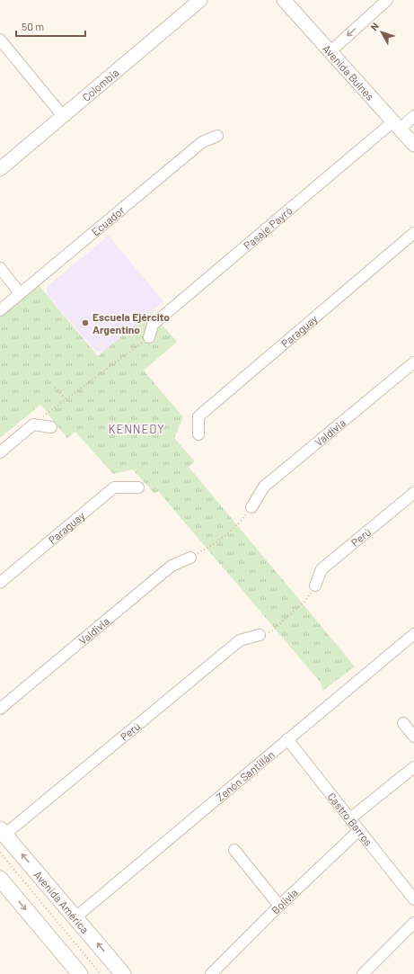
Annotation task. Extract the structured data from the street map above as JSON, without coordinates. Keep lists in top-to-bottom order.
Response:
{
  "streets": {
    "main road": ["Avenida América"],
    "street": [
      "Avenida Bulnes",
      "Colombia",
      "Ecuador",
      "Pasaje Payró",
      "Paraguay",
      "Valdivia",
      "Perú",
      "Zenón Santillán",
      "Castro Barros",
      "Bolivia"
    ]
  },
  "crossings": [
    ["Avenida Bulnes", "Pasaje Payró"],
    ["Perú", "Avenida América"],
    ["Zenón Santillán", "Castro Barros"],
    ["Zenón Santillán", "Avenida América"],
    ["Castro Barros", "Bolivia"]
  ],
  "districts": ["KENNEDY"],
  "places": ["Escuela Ejército Argentino"],
  "scale_bar": "50 m",
  "north": "top left"
}
